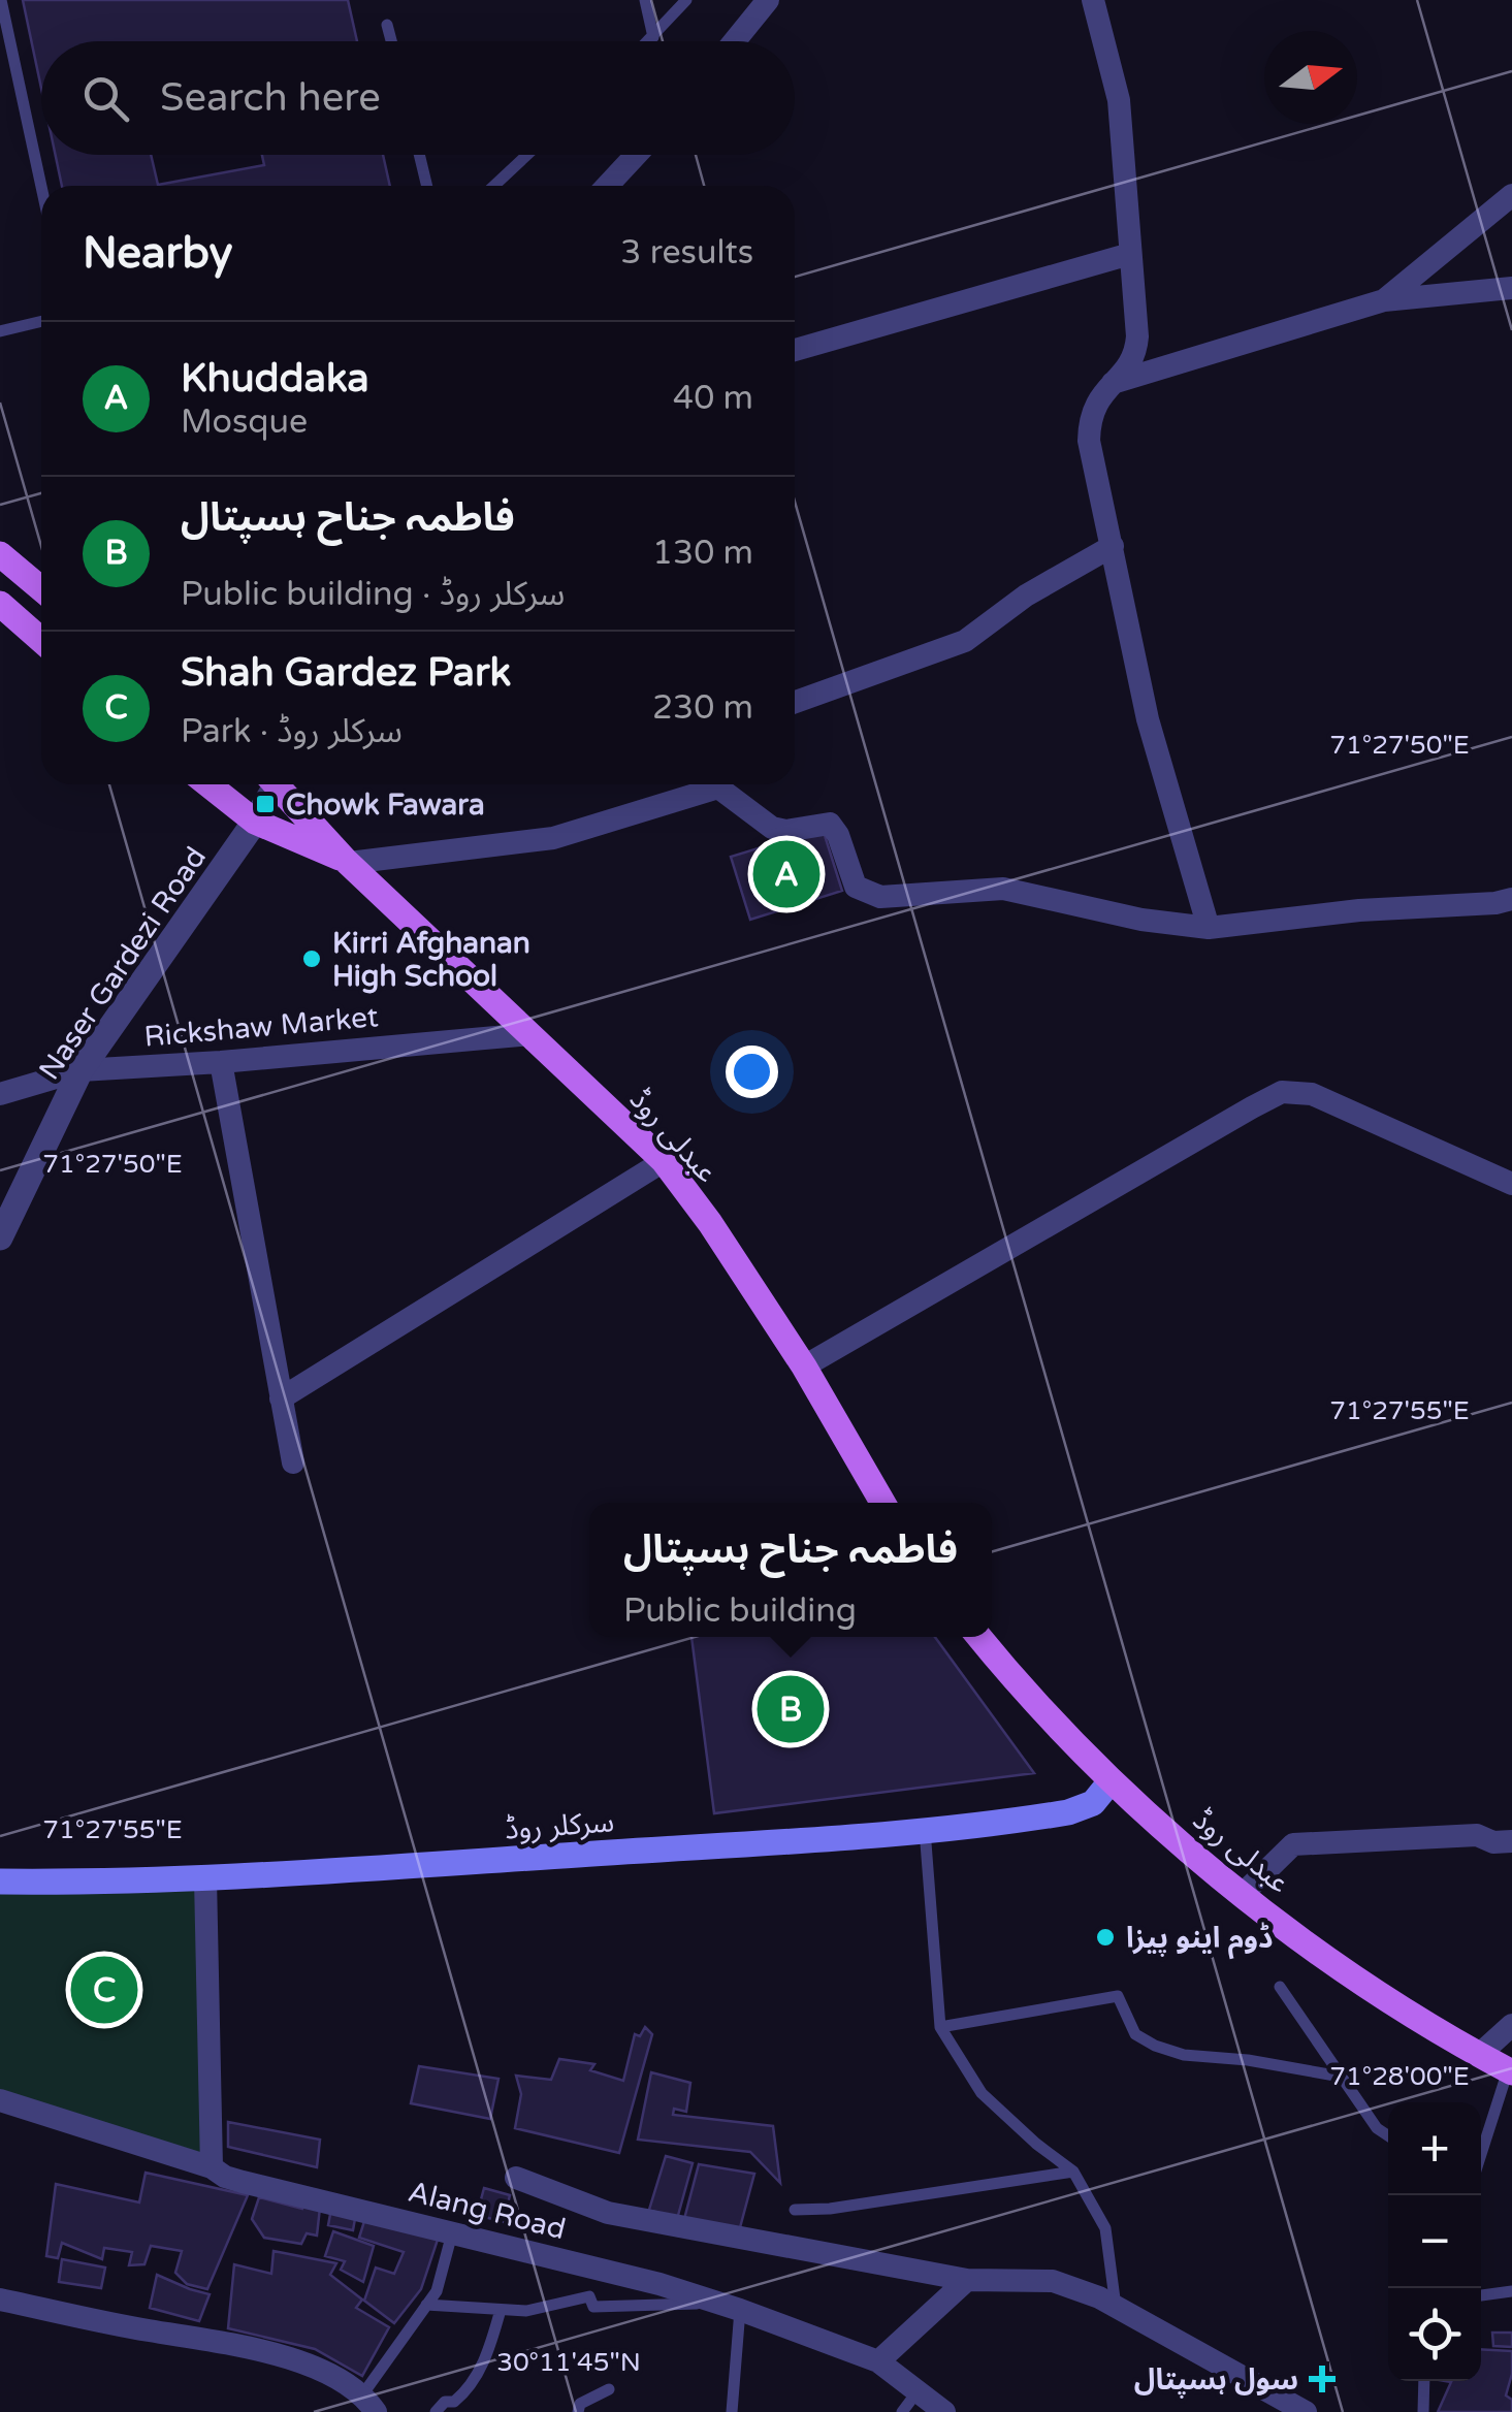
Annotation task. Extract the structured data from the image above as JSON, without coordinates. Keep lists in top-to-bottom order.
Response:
{
  "streets": {
    "main road": ["عبدلی روڈ", "سرکلر روڈ"],
    "street": ["Naser Gardezi Road", "Rickshaw Market", "Alang Road"]
  },
  "crossings": [
    ["Naser Gardezi Road", "Rickshaw Market"],
    ["Naser Gardezi Road", "عبدلی روڈ"],
    ["Rickshaw Market", "عبدلی روڈ"],
    ["عبدلی روڈ", "سرکلر روڈ"]
  ],
  "places": {
    "transit": ["Chowk Fawara"],
    "other": ["Kirri Afghanan High School", "ڈوم اینو پیزا"],
    "health": ["سول ہسپتال"]
  },
  "north": "right",
  "page": {
    "search": "Search here",
    "heading": ["Nearby", "3 results"],
    "list": [
      {
        "mark": "A",
        "name": "Khuddaka",
        "note": "Mosque",
        "value": "40 m"
      },
      {
        "mark": "B",
        "name": "فاطمہ جناح ہسپتال",
        "note": "Public building · سرکلر روڈ",
        "value": "130 m"
      },
      {
        "mark": "C",
        "name": "Shah Gardez Park",
        "note": "Park · سرکلر روڈ",
        "value": "230 m"
      }
    ],
    "pins": ["A", "B", "C"],
    "popup": ["فاطمہ جناح ہسپتال", "Public building"],
    "map_buttons": ["+", "−"]
  },
  "coordinates": [
    "71°27'50\"E",
    "71°27'55\"E",
    "71°28'00\"E",
    "30°11'45\"N"
  ]
}
